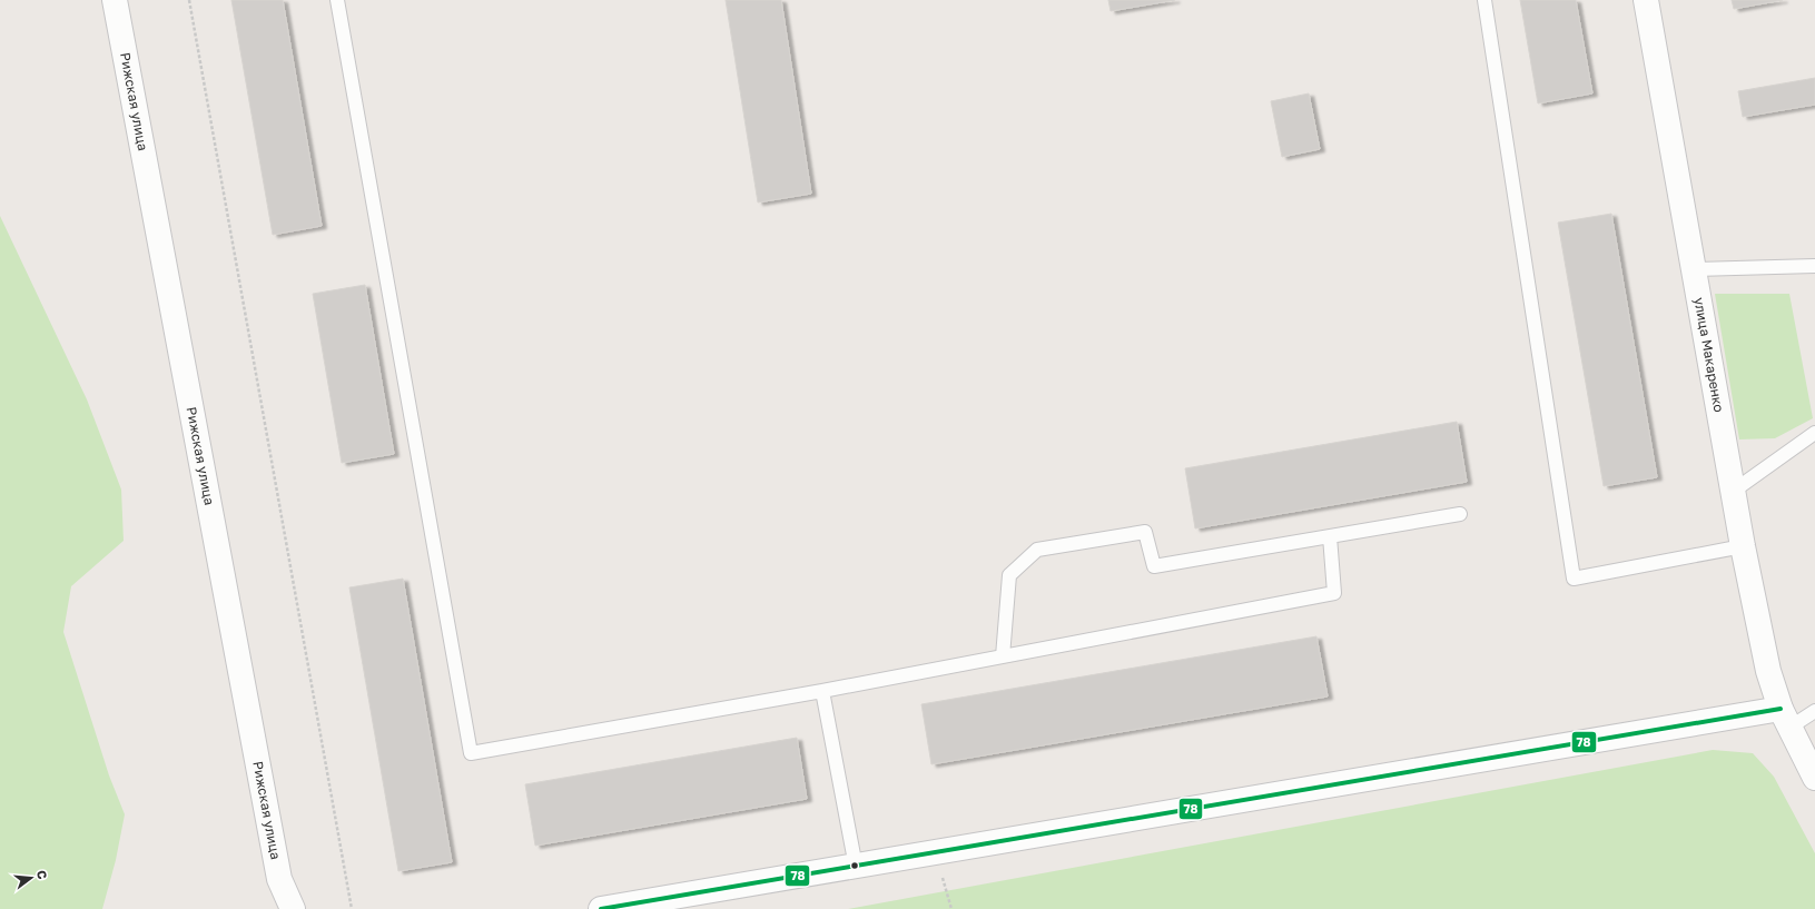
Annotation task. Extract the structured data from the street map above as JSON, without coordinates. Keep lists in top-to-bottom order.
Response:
{
  "streets": {
    "street": ["Рижская улица", "улица Макаренко"]
  },
  "lines": ["transit line 78"],
  "north": "right"
}
